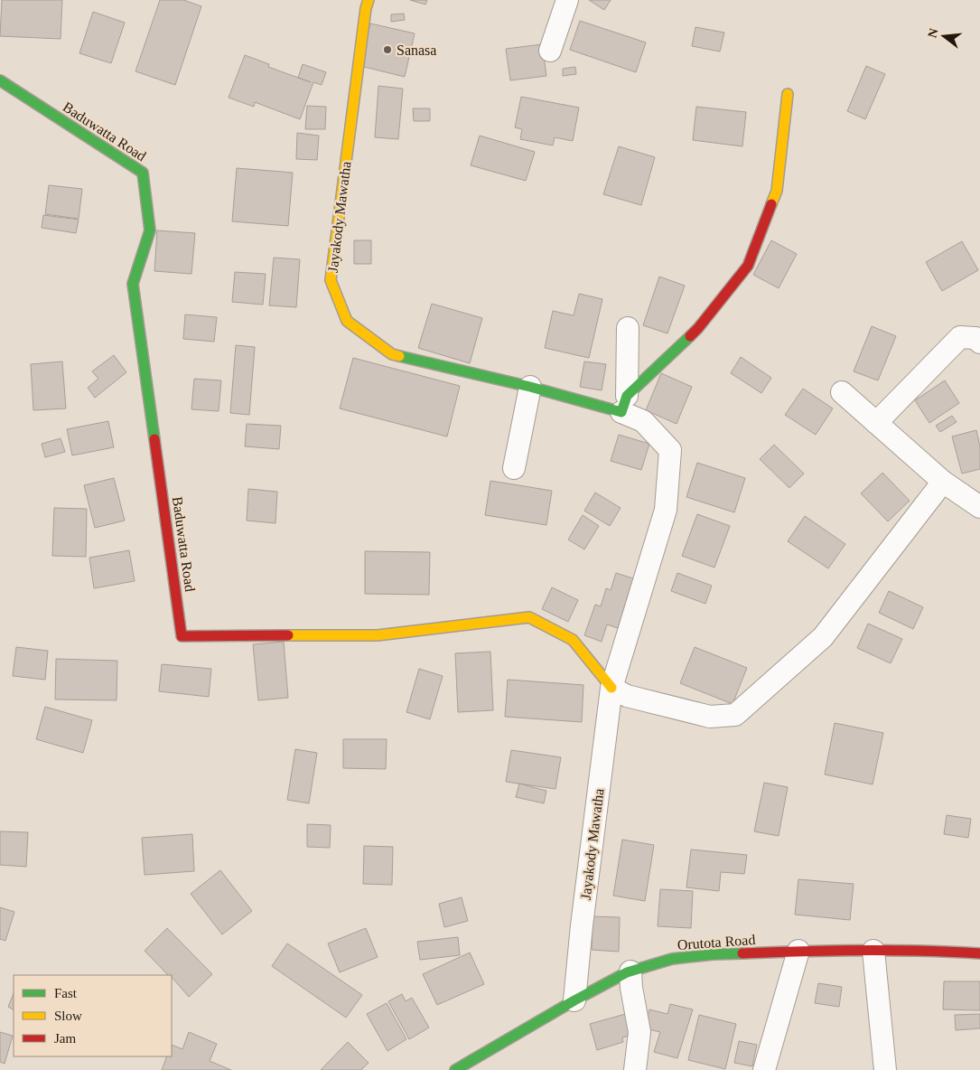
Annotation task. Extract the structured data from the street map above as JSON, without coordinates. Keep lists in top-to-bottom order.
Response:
{
  "streets": {
    "street": ["Baduwatta Road", "Jayakody Mawatha", "Orutota Road"]
  },
  "crossings": [
    ["Baduwatta Road", "Jayakody Mawatha"],
    ["Jayakody Mawatha", "Orutota Road"]
  ],
  "places": ["Sanasa"],
  "legend": ["Fast", "Slow", "Jam"],
  "north": "left"
}
